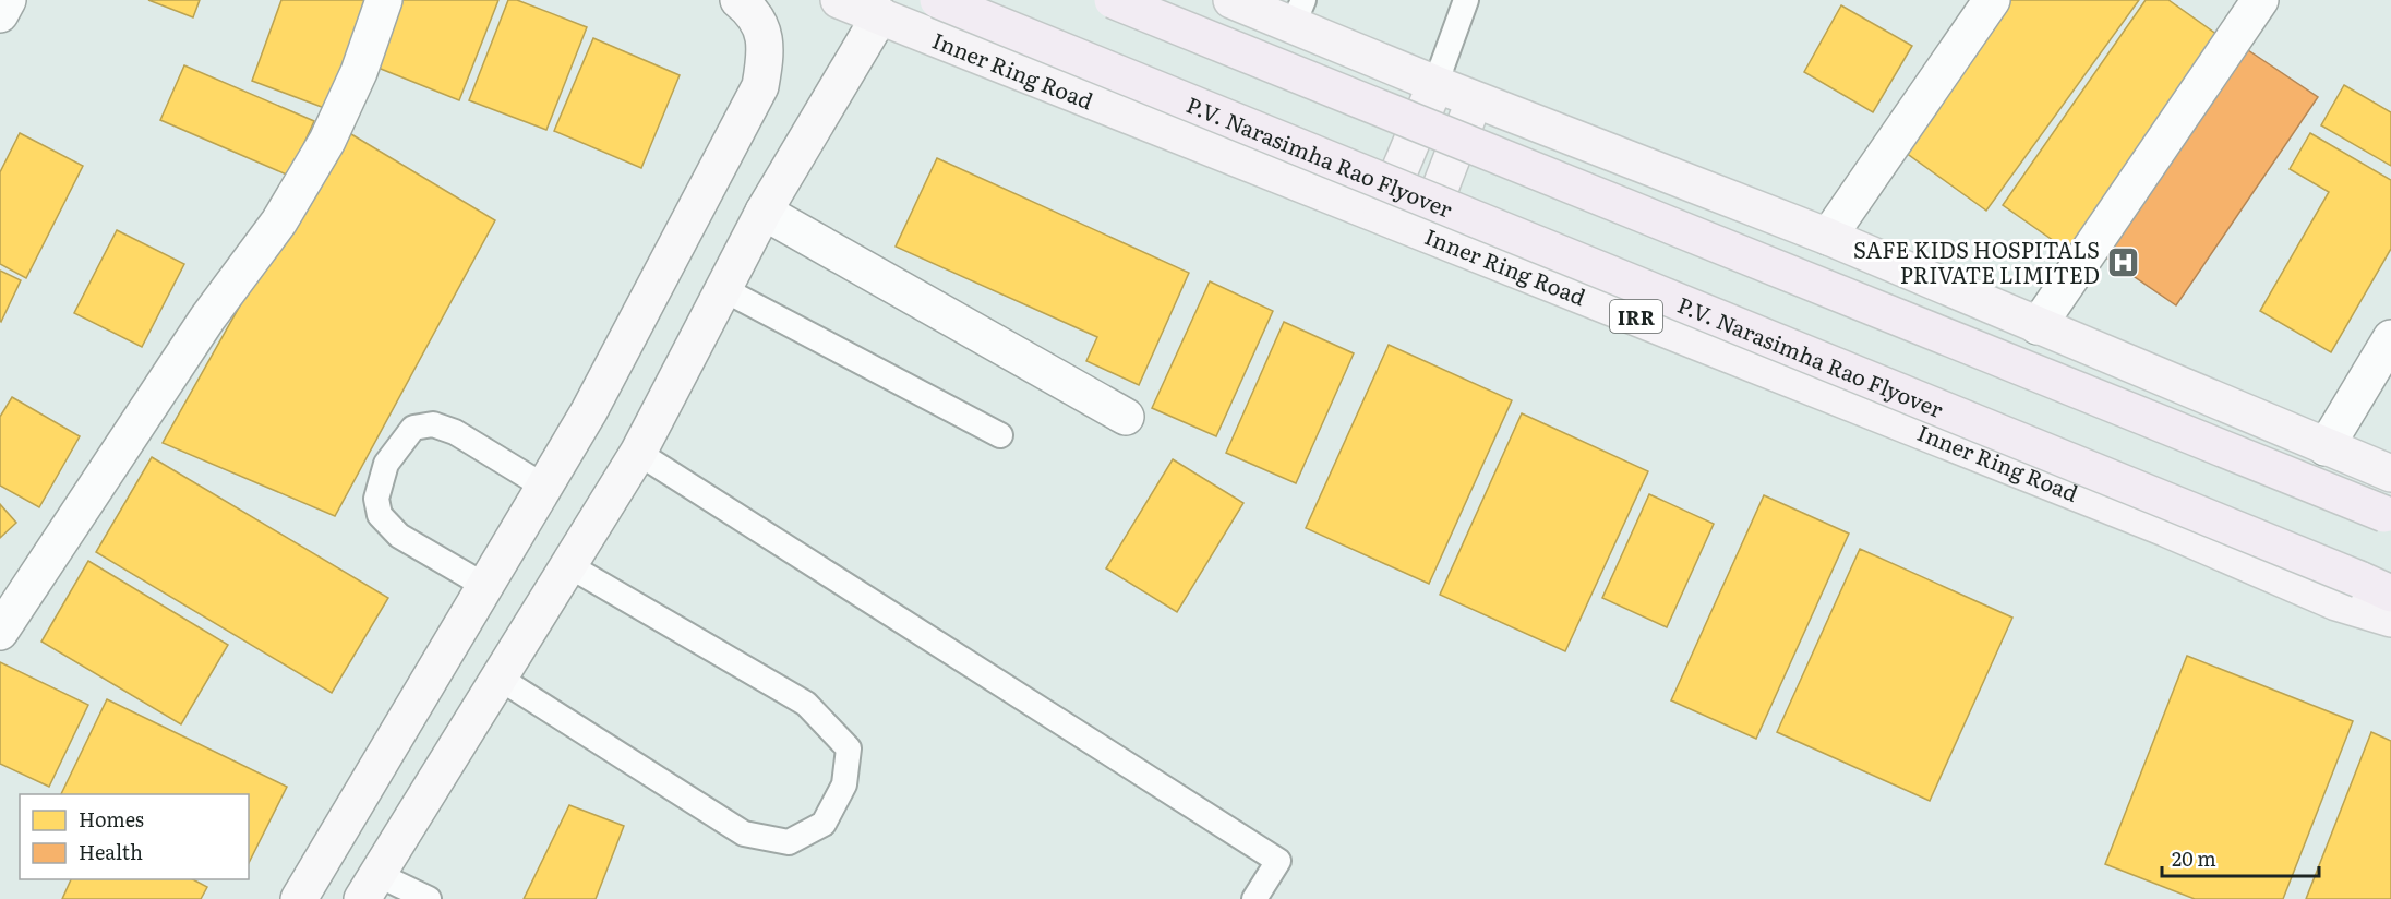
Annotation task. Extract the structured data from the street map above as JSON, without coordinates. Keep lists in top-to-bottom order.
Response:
{
  "streets": {
    "highway": ["P.V. Narasimha Rao Flyover"],
    "main road": ["Inner Ring Road", "IRR"]
  },
  "places": {
    "hospital": ["SAFE KIDS HOSPITALS PRIVATE LIMITED"]
  },
  "legend": ["Homes", "Health"],
  "scale_bar": "20 m"
}
